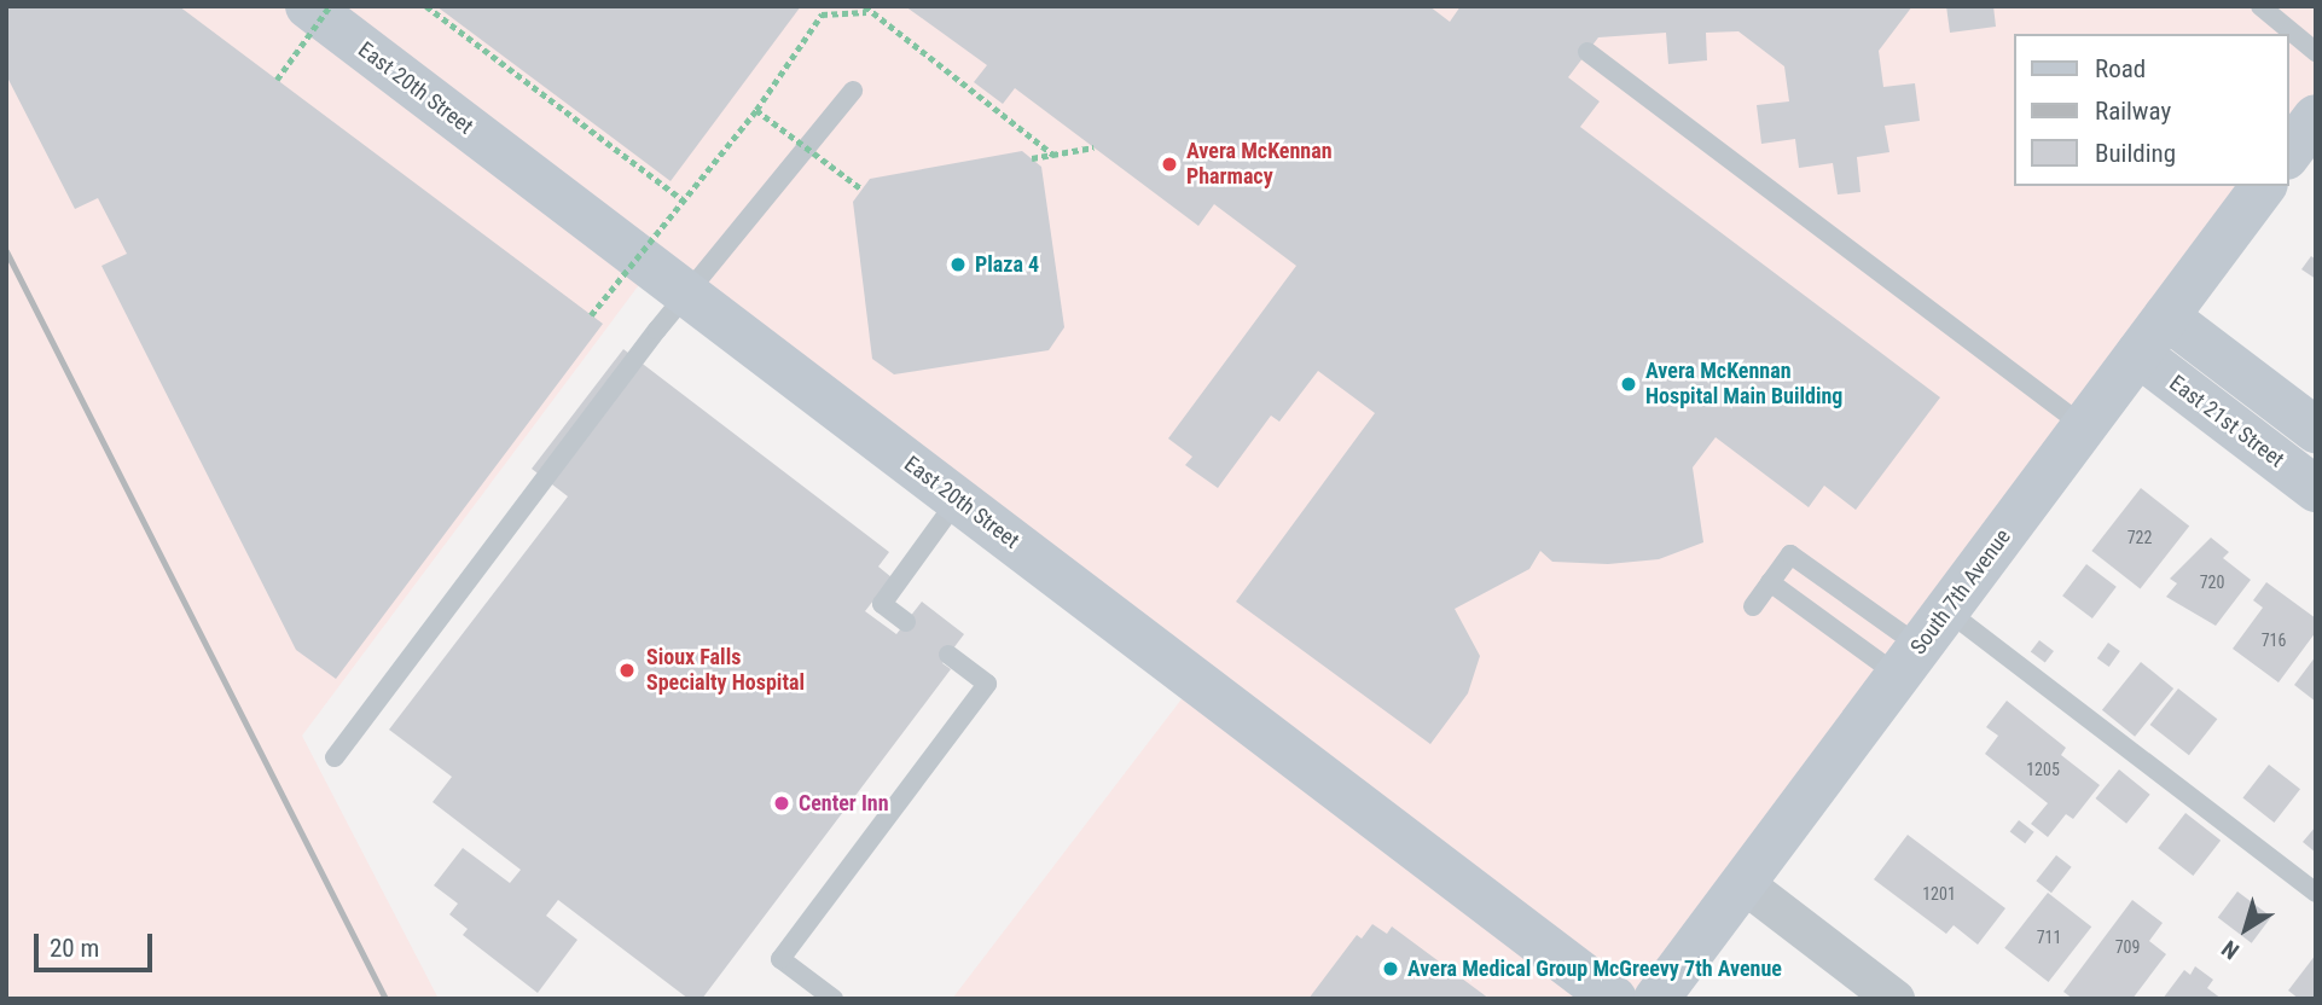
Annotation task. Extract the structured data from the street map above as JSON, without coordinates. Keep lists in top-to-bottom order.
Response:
{
  "streets": {
    "street": ["East 20th Street", "East 21st Street", "South 7th Avenue"]
  },
  "crossings": [
    ["East 21st Street", "South 7th Avenue"]
  ],
  "places": [
    "Avera McKennan Pharmacy",
    "Plaza 4",
    "Avera McKennan Hospital Main Building",
    "Sioux Falls Specialty Hospital",
    "Center Inn",
    "Avera Medical Group McGreevy 7th Avenue"
  ],
  "house_numbers": [
    "722",
    "720",
    "716",
    "1205",
    "1201",
    "711",
    "709"
  ],
  "legend": ["Road", "Railway", "Building"],
  "scale_bar": "20 m",
  "north": "bottom left"
}
